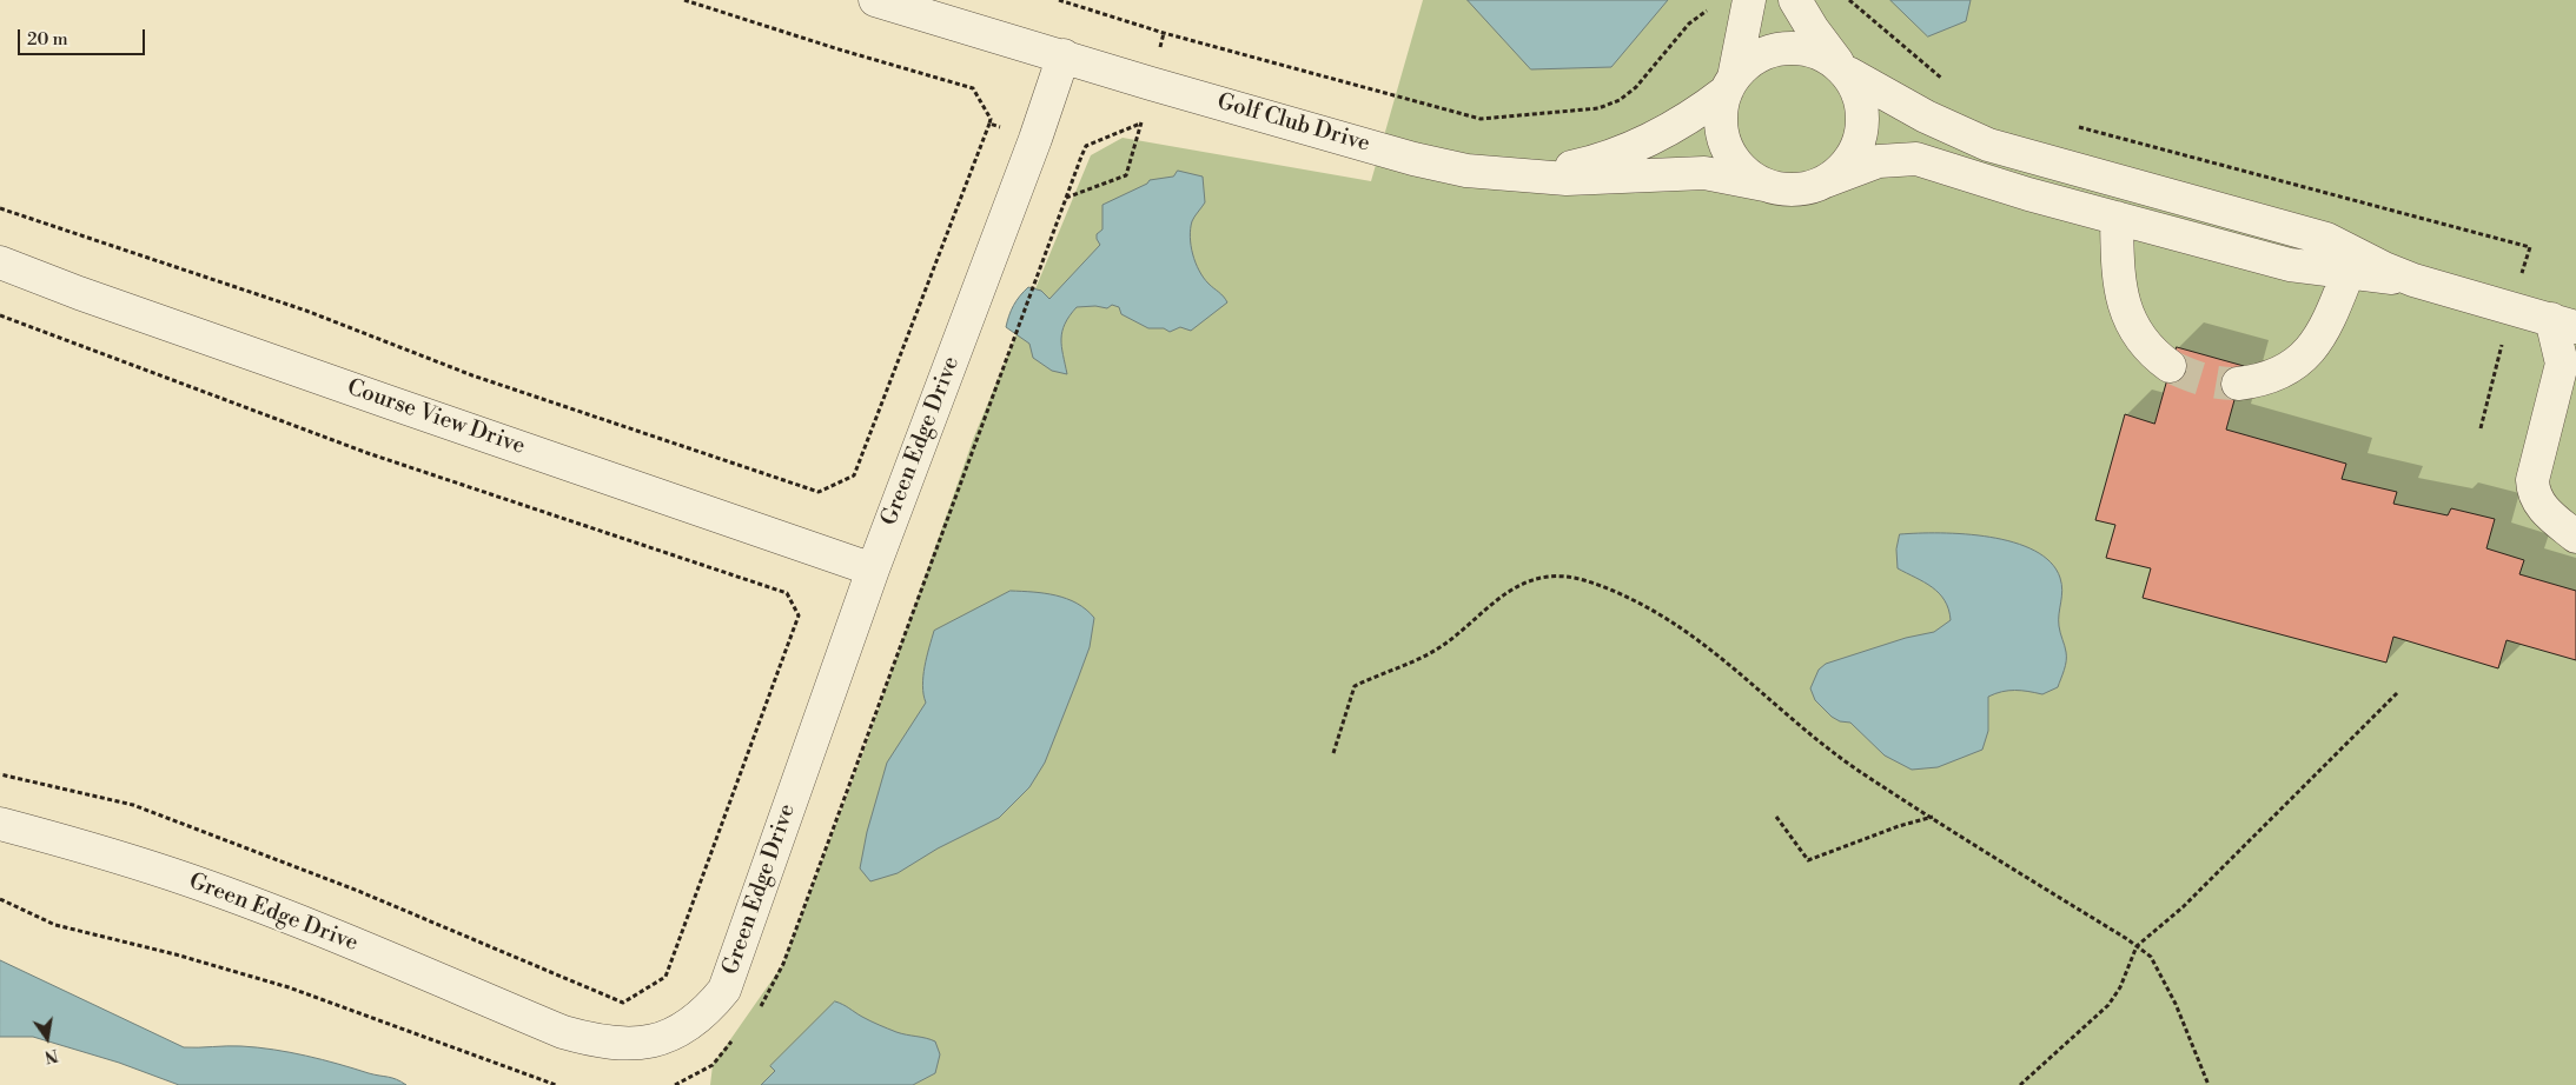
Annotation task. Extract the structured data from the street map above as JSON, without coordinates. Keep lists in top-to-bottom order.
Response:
{
  "streets": {
    "street": ["Golf Club Drive", "Course View Drive", "Green Edge Drive"]
  },
  "crossings": [
    ["Golf Club Drive", "Green Edge Drive"],
    ["Course View Drive", "Green Edge Drive"]
  ],
  "scale_bar": "20 m",
  "north": "bottom"
}
